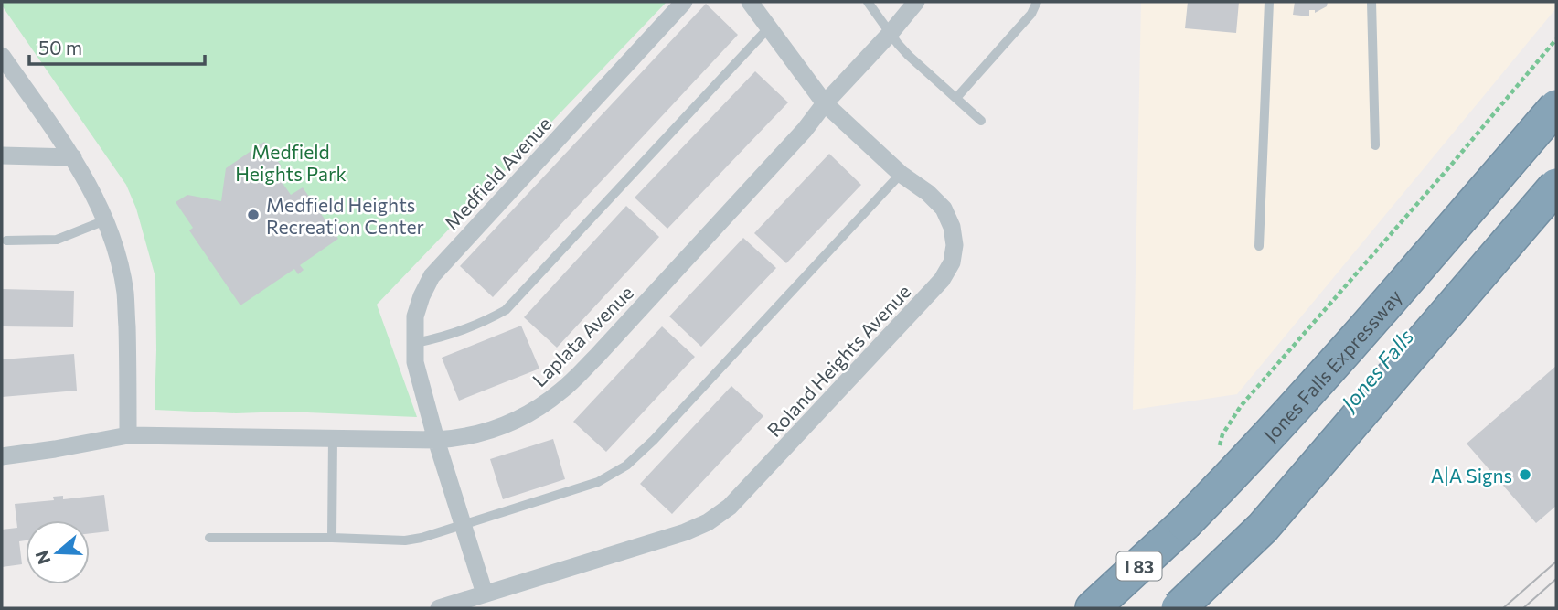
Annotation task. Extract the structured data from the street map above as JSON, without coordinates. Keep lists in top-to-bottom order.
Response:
{
  "streets": {
    "highway": ["Jones Falls Expressway", "I 83"],
    "street": ["Medfield Avenue", "Laplata Avenue", "Roland Heights Avenue"]
  },
  "crossings": [
    ["Medfield Avenue", "Laplata Avenue"],
    ["Medfield Avenue", "Roland Heights Avenue"],
    ["Laplata Avenue", "Roland Heights Avenue"]
  ],
  "water": ["Jones Falls"],
  "parks": ["Medfield Heights Park"],
  "places": ["Medfield Heights Recreation Center", "A|A Signs"],
  "scale_bar": "50 m",
  "north": "left"
}
